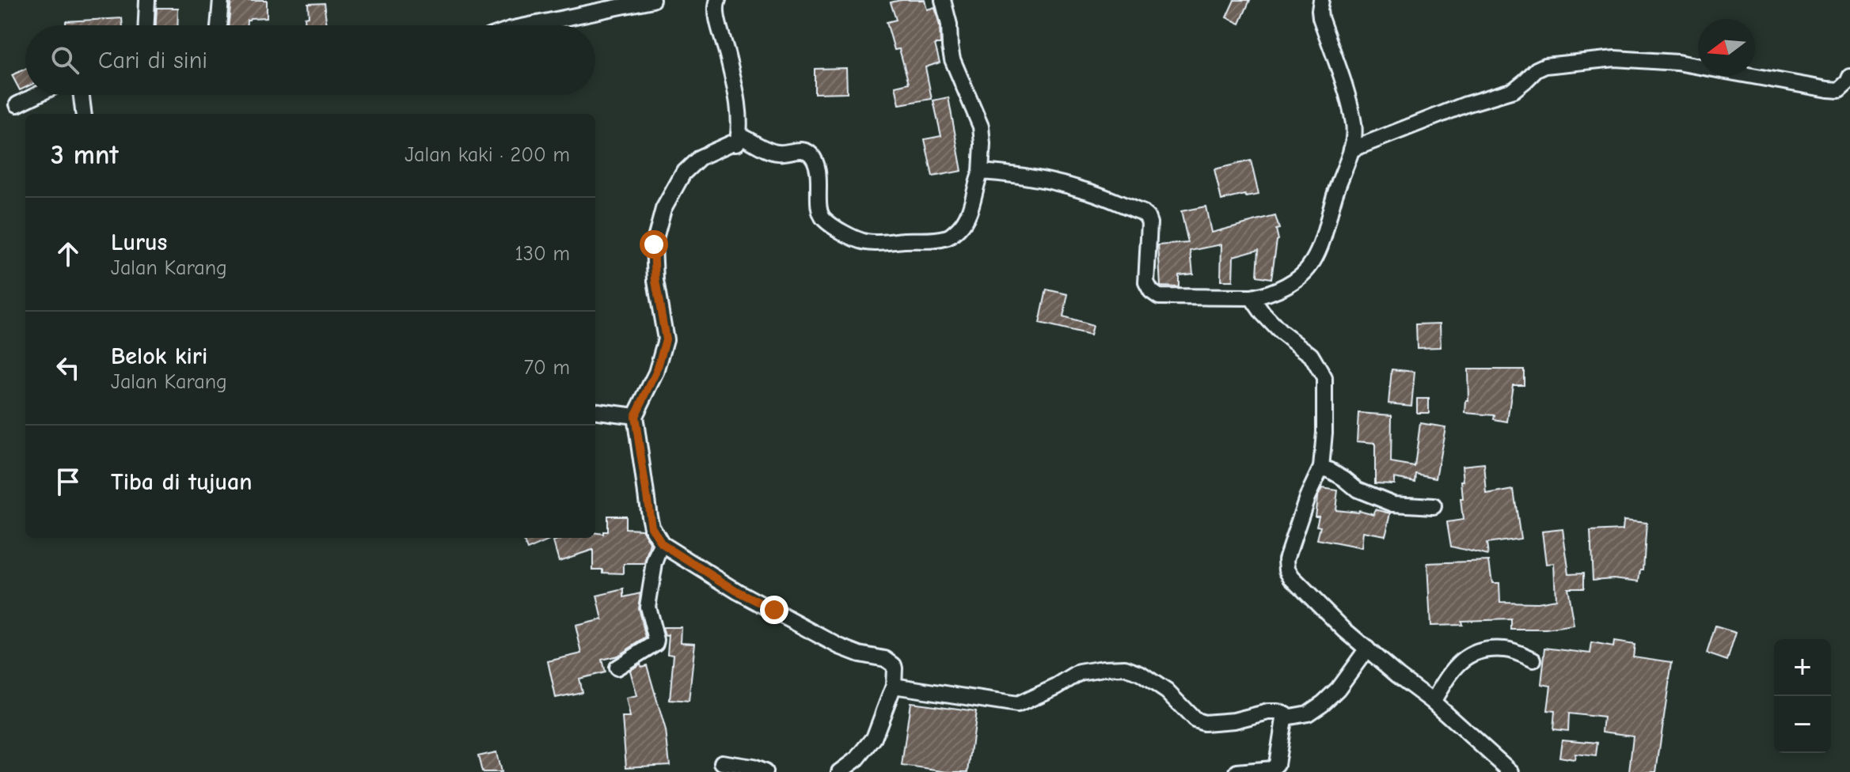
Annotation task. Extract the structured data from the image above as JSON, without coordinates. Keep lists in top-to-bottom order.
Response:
{
  "north": "left",
  "page": {
    "search": "Cari di sini",
    "heading": ["3 mnt", "Jalan kaki · 200 m"],
    "list": [
      ["Lurus", "Jalan Karang", "130 m"],
      ["Belok kiri", "Jalan Karang", "70 m"],
      "Tiba di tujuan"
    ],
    "map_buttons": ["+", "−"]
  }
}
